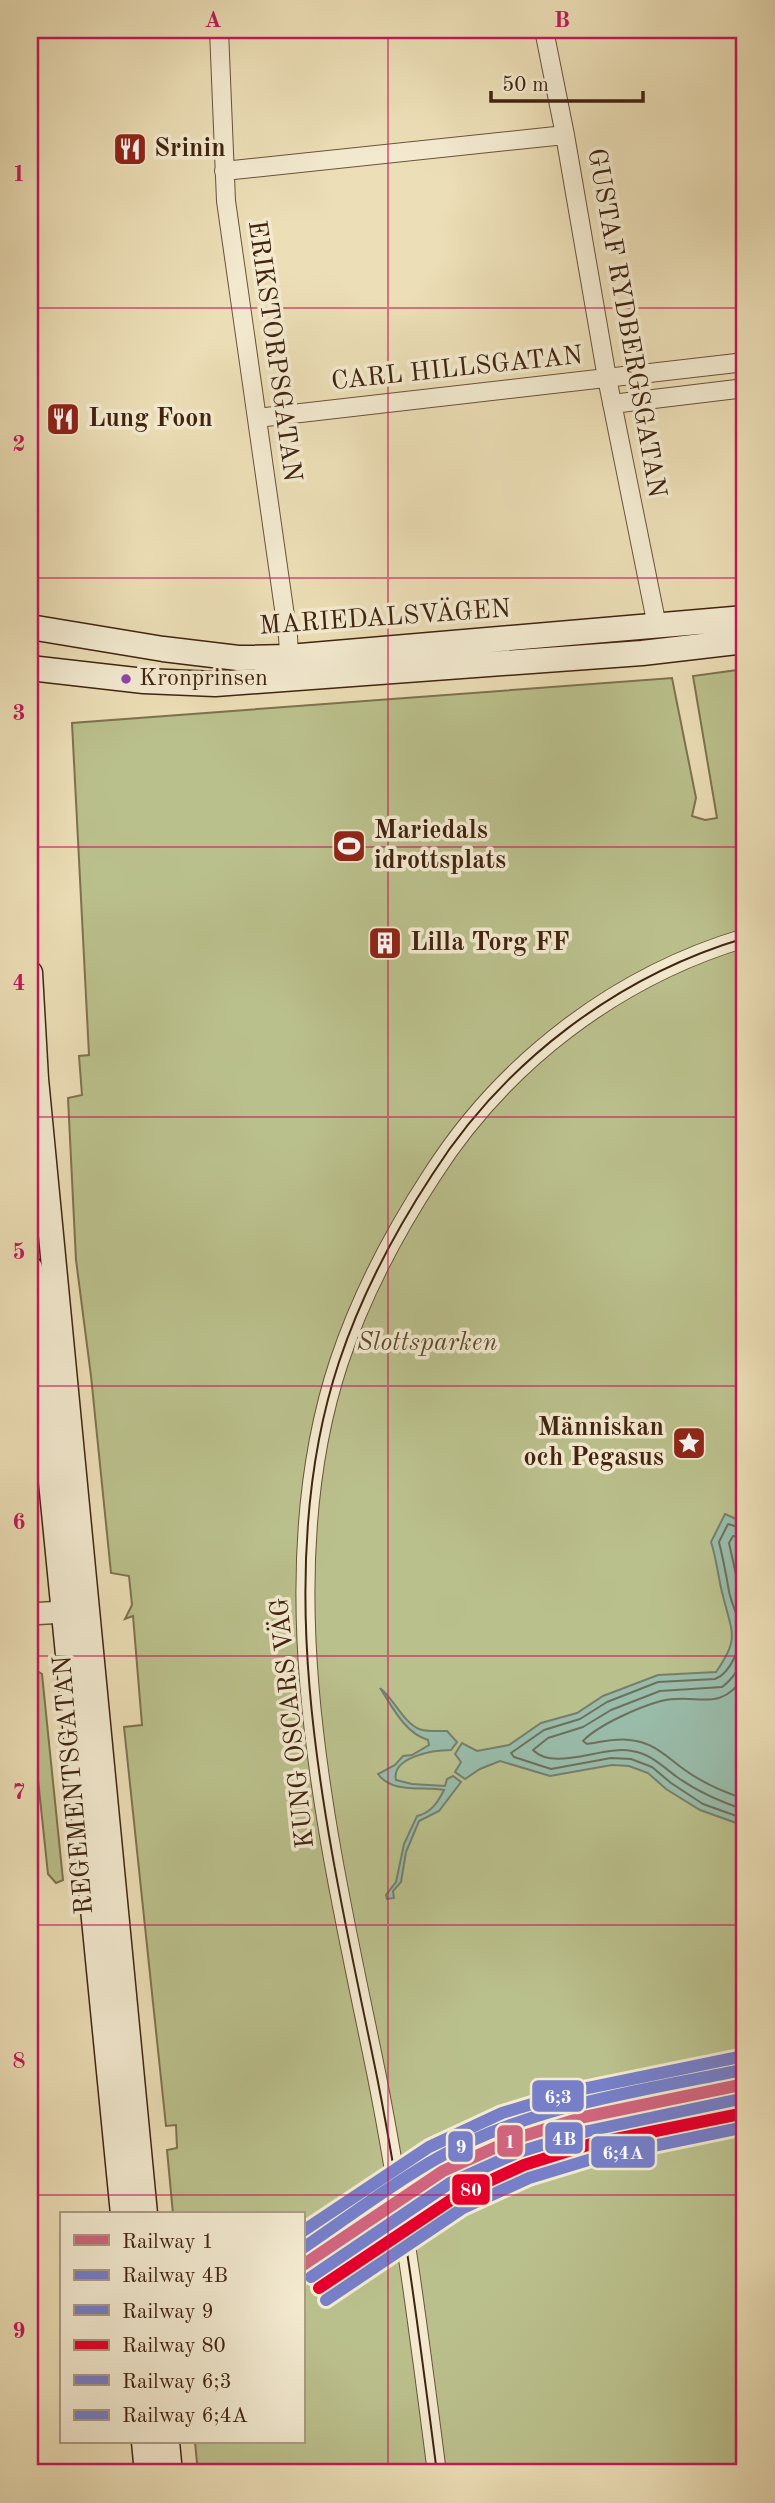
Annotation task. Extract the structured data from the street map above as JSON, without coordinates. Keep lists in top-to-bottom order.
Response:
{
  "streets": {
    "main road": ["MARIEDALSVÄGEN", "REGEMENTSGATAN"],
    "street": [
      "GUSTAF RYDBERGSGATAN",
      "ERIKSTORPSGATAN",
      "CARL HILLSGATAN",
      "KUNG OSCARS VÄG"
    ]
  },
  "crossings": [
    ["GUSTAF RYDBERGSGATAN", "CARL HILLSGATAN"],
    ["GUSTAF RYDBERGSGATAN", "MARIEDALSVÄGEN"],
    ["ERIKSTORPSGATAN", "CARL HILLSGATAN"],
    ["ERIKSTORPSGATAN", "MARIEDALSVÄGEN"]
  ],
  "parks": ["Slottsparken"],
  "places": {
    "restaurant": ["Srinin", "Lung Foon"],
    "other": ["Kronprinsen"],
    "sports": ["Mariedals idrottsplats"],
    "building": ["Lilla Torg FF"],
    "place": ["Människan och Pegasus"]
  },
  "lines": [
    "rail line 6;3",
    "rail line 9",
    "rail line 1",
    "rail line 4B",
    "rail line 80",
    "rail line 6;4A"
  ],
  "legend": [
    "Railway 1",
    "Railway 4B",
    "Railway 9",
    "Railway 80",
    "Railway 6;3",
    "Railway 6;4A"
  ],
  "scale_bar": "50 m",
  "grid": {
    "columns": ["A", "B"],
    "rows": [
      "1",
      "2",
      "3",
      "4",
      "5",
      "6",
      "7",
      "8",
      "9"
    ]
  }
}
